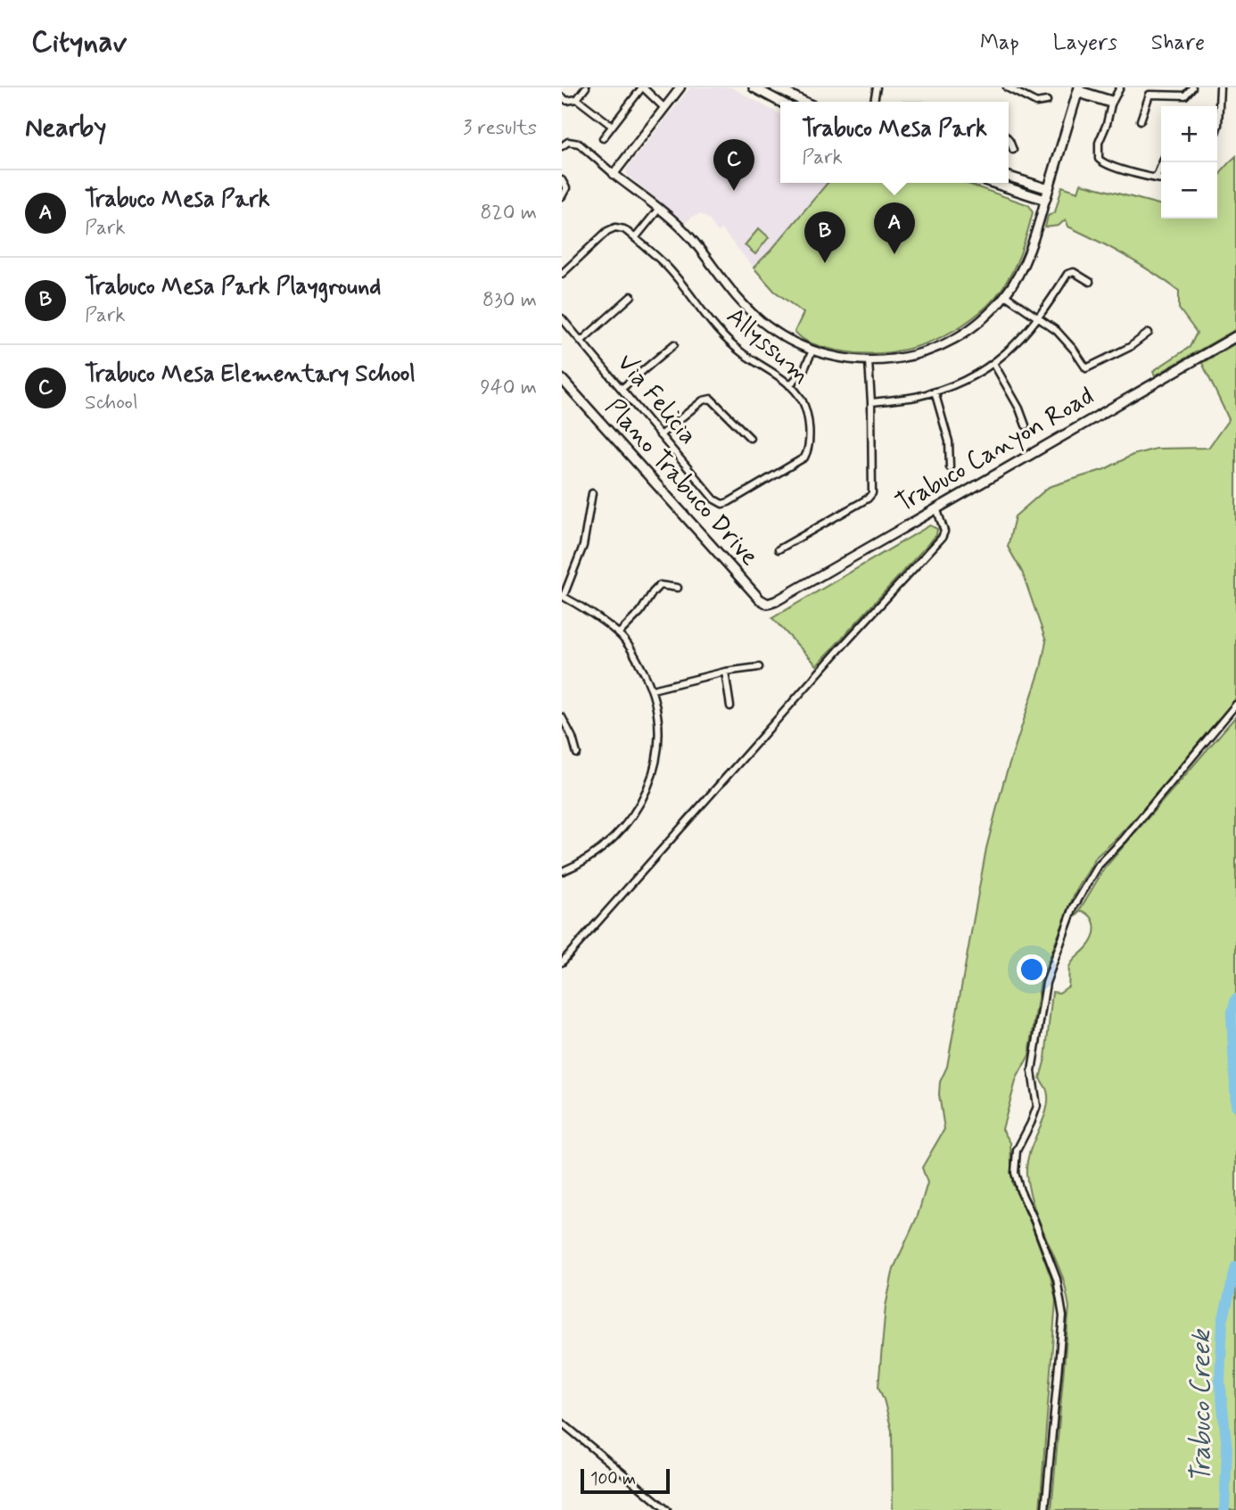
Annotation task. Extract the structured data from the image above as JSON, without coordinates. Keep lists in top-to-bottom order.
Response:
{
  "streets": {
    "main road": ["Trabuco Canyon Road", "Plano Trabuco Drive"],
    "street": ["Allyssum", "Via Felicia"]
  },
  "crossings": [
    ["Allyssum", "Via Felicia"],
    ["Trabuco Canyon Road", "Plano Trabuco Drive"]
  ],
  "water": ["Trabuco Creek"],
  "scale_bar": "100 m",
  "page": {
    "header": "Citynav",
    "nav": ["Map", "Layers", "Share"],
    "heading": ["Nearby", "3 results"],
    "popup": ["Trabuco Mesa Park", "Park"],
    "map_buttons": ["+", "−"],
    "pins": ["C", "A", "B"],
    "list": [
      {
        "mark": "A",
        "name": "Trabuco Mesa Park",
        "note": "Park",
        "value": "820 m"
      },
      {
        "mark": "B",
        "name": "Trabuco Mesa Park Playground",
        "note": "Park",
        "value": "830 m"
      },
      {
        "mark": "C",
        "name": "Trabuco Mesa Elementary School",
        "note": "School",
        "value": "940 m"
      }
    ],
    "scale": "100 m"
  }
}
